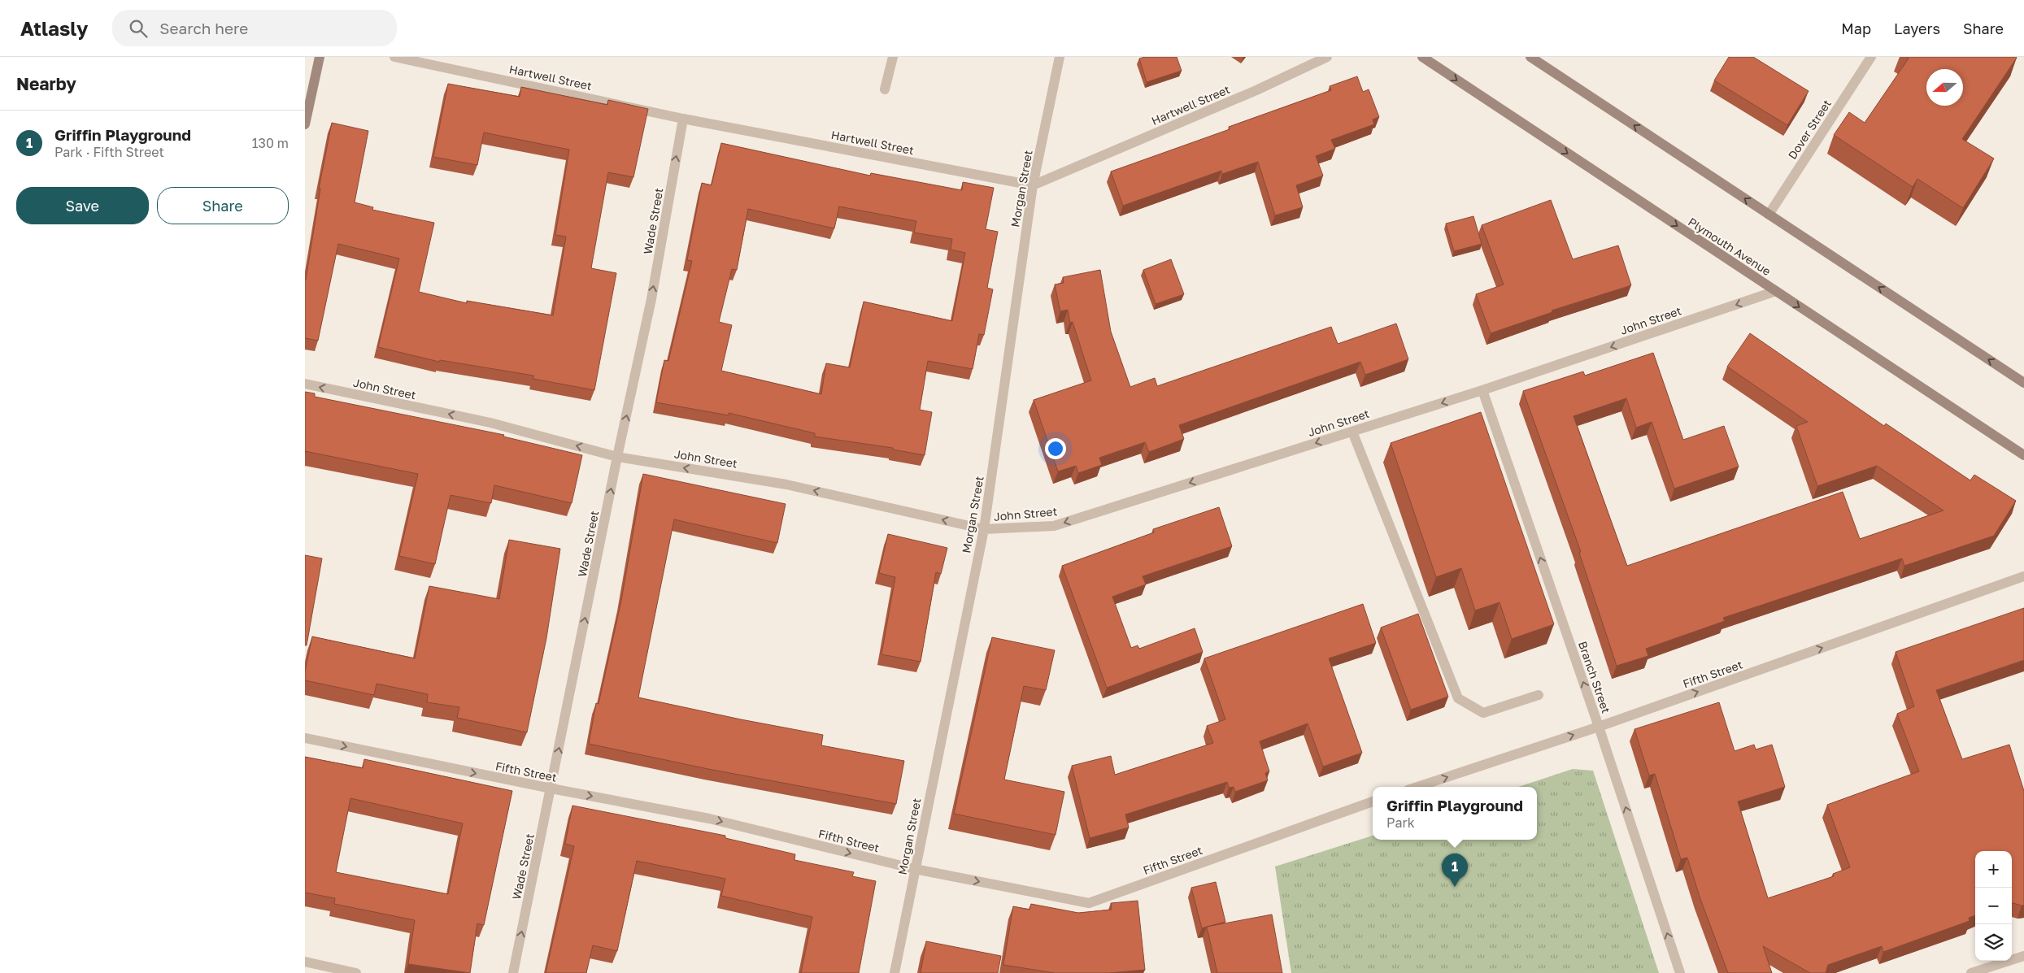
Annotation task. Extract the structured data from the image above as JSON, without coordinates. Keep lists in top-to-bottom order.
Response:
{
  "streets": {
    "main road": ["Plymouth Avenue"],
    "street": [
      "Hartwell Street",
      "Dover Street",
      "Morgan Street",
      "Wade Street",
      "John Street",
      "Fifth Street",
      "Branch Street"
    ]
  },
  "crossings": [
    ["Hartwell Street", "Morgan Street"],
    ["Hartwell Street", "Wade Street"],
    ["Morgan Street", "John Street"],
    ["Morgan Street", "Fifth Street"],
    ["Wade Street", "John Street"],
    ["Wade Street", "Fifth Street"],
    ["Plymouth Avenue", "John Street"],
    ["John Street", "Branch Street"],
    ["Fifth Street", "Branch Street"]
  ],
  "one_way": [
    "Wade Street",
    "John Street",
    "Fifth Street",
    "Branch Street"
  ],
  "north": "left",
  "page": {
    "header": "Atlasly",
    "search": "Search here",
    "nav": ["Map", "Layers", "Share"],
    "heading": "Nearby",
    "list": [
      {
        "mark": "1",
        "name": "Griffin Playground",
        "note": "Park · Fifth Street",
        "value": "130 m"
      }
    ],
    "buttons": ["Save", "Share"],
    "popup": ["Griffin Playground", "Park"],
    "map_buttons": ["+", "−"],
    "pins": "1"
  }
}
